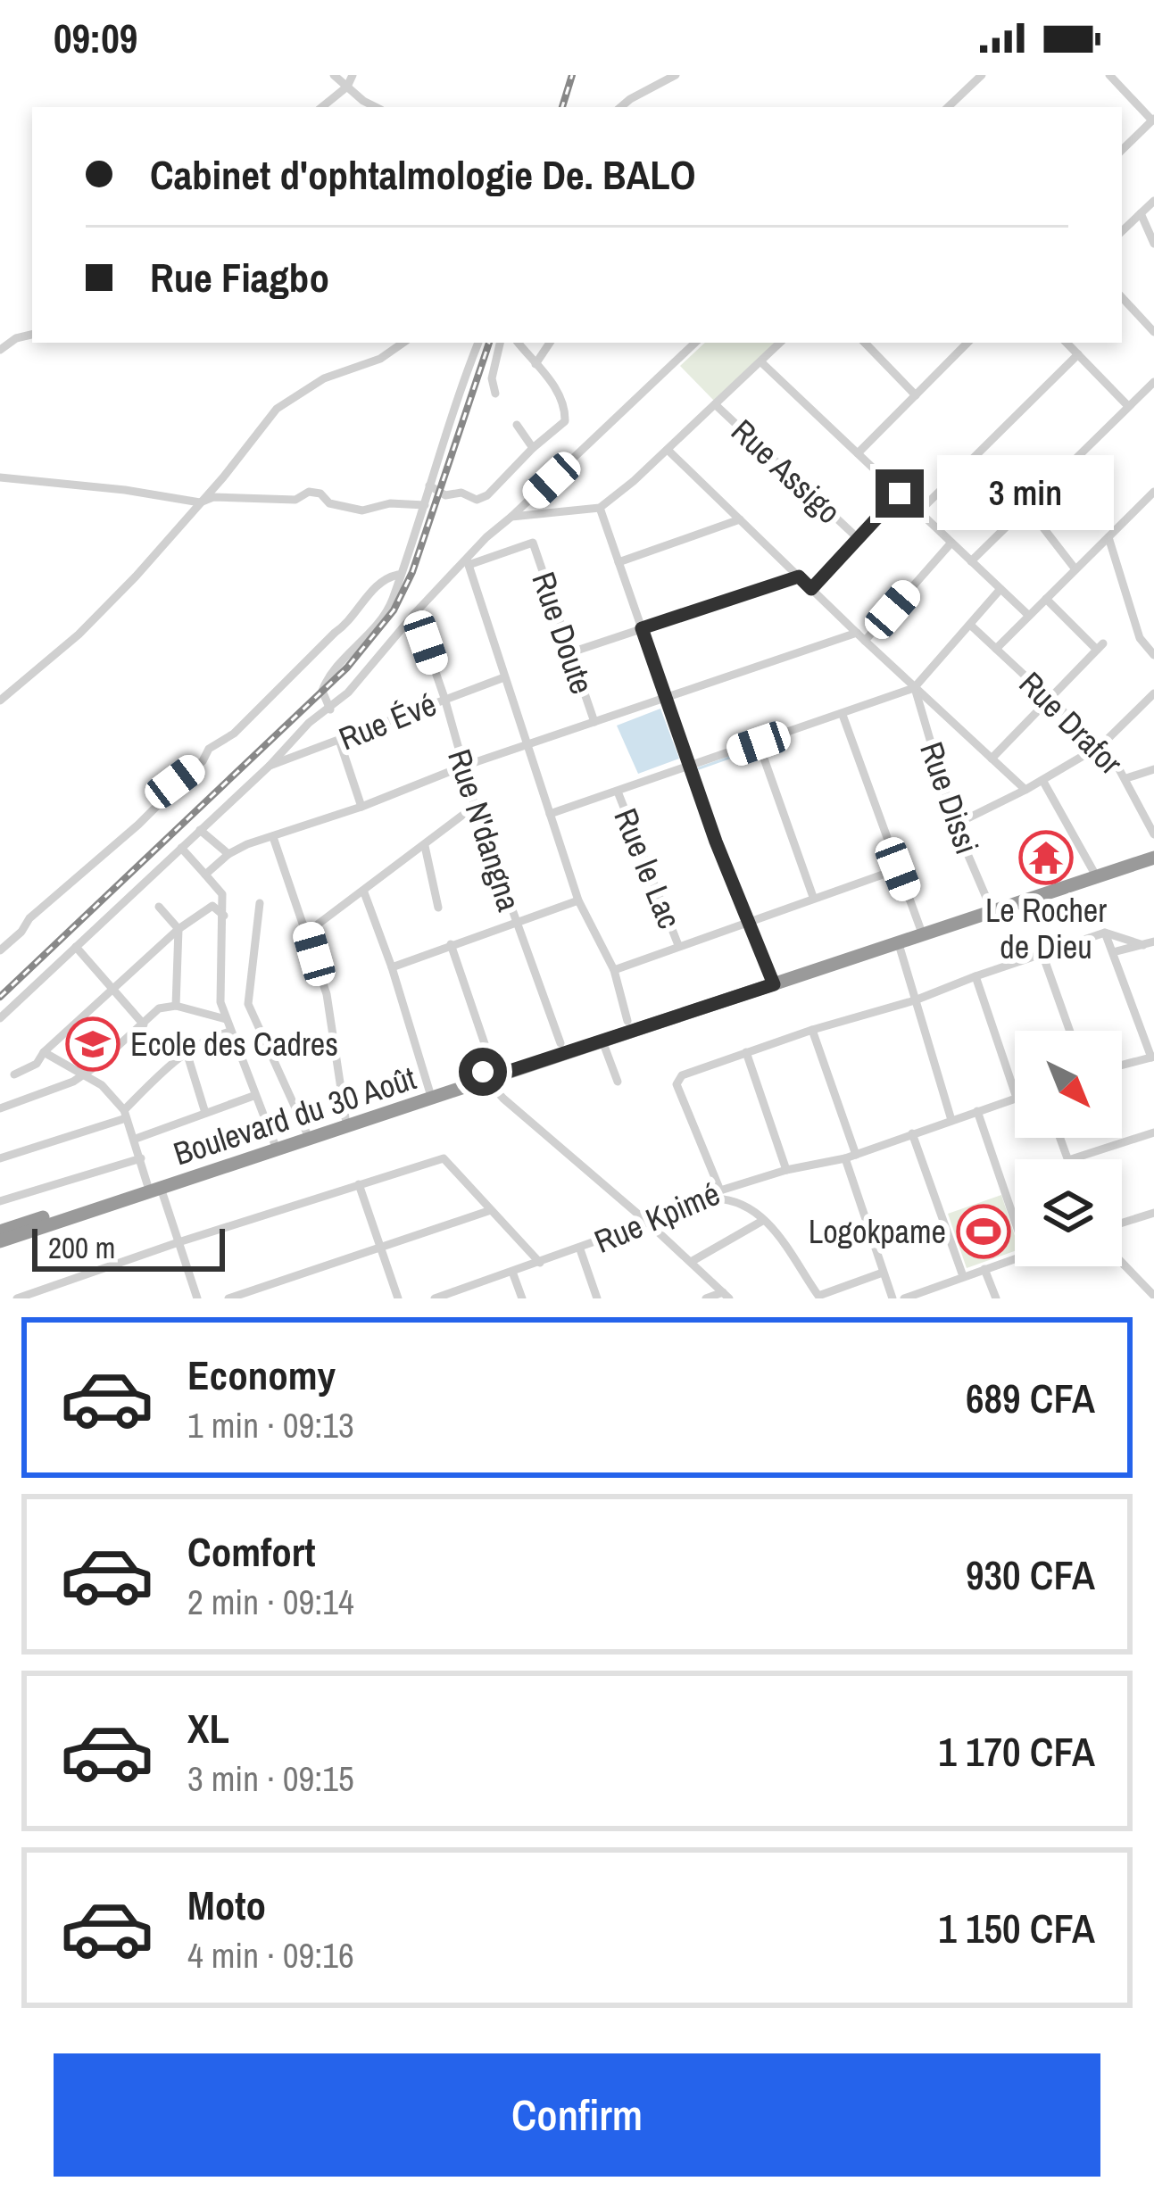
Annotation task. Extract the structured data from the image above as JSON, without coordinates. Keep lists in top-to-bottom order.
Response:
{
  "streets": {
    "highway": ["Boulevard du 30 Août"],
    "street": [
      "Rue Assigo",
      "Rue Doute",
      "Rue Évé",
      "Rue Drafor",
      "Rue Dissi",
      "Rue N'dangna",
      "Rue le Lac",
      "Rue Kpimé"
    ]
  },
  "crossings": [
    ["Rue Évé", "Rue N'dangna"],
    ["Rue Dissi", "Boulevard du 30 Août"],
    ["Rue N'dangna", "Boulevard du 30 Août"]
  ],
  "places": {
    "temple": ["Le Rocher de Dieu"],
    "school or university": ["Ecole des Cadres"],
    "sports": ["Logokpame"]
  },
  "scale_bar": "200 m",
  "north": "bottom right",
  "page": {
    "status": "09:09",
    "banner": ["Cabinet d'ophtalmologie De. BALO", "Rue Fiagbo"],
    "bubble": "3 min",
    "scale": "200 m",
    "list": [
      {
        "name": "Economy",
        "note": "1 min · 09:13",
        "value": "689 CFA"
      },
      {
        "name": "Comfort",
        "note": "2 min · 09:14",
        "value": "930 CFA"
      },
      {
        "name": "XL",
        "note": "3 min · 09:15",
        "value": "1 170 CFA"
      },
      {
        "name": "Moto",
        "note": "4 min · 09:16",
        "value": "1 150 CFA"
      }
    ],
    "buttons": "Confirm"
  }
}
